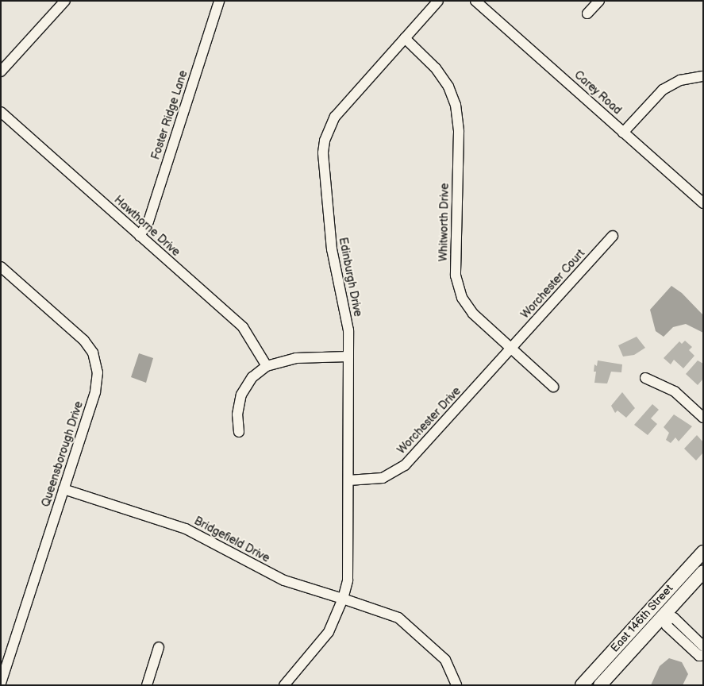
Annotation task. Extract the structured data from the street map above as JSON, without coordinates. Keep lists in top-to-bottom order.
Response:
{
  "streets": {
    "main road": ["East 146th Street"],
    "street": [
      "Carey Road",
      "Foster Ridge Lane",
      "Whitworth Drive",
      "Hawthorne Drive",
      "Edinburgh Drive",
      "Worchester Court",
      "Worchester Drive",
      "Queensborough Drive",
      "Bridgefield Drive"
    ]
  },
  "crossings": [
    ["Foster Ridge Lane", "Hawthorne Drive"],
    ["Whitworth Drive", "Edinburgh Drive"],
    ["Whitworth Drive", "Worchester Court"],
    ["Whitworth Drive", "Worchester Drive"],
    ["Edinburgh Drive", "Worchester Drive"],
    ["Edinburgh Drive", "Bridgefield Drive"],
    ["Worchester Court", "Worchester Drive"],
    ["Queensborough Drive", "Bridgefield Drive"]
  ]
}
